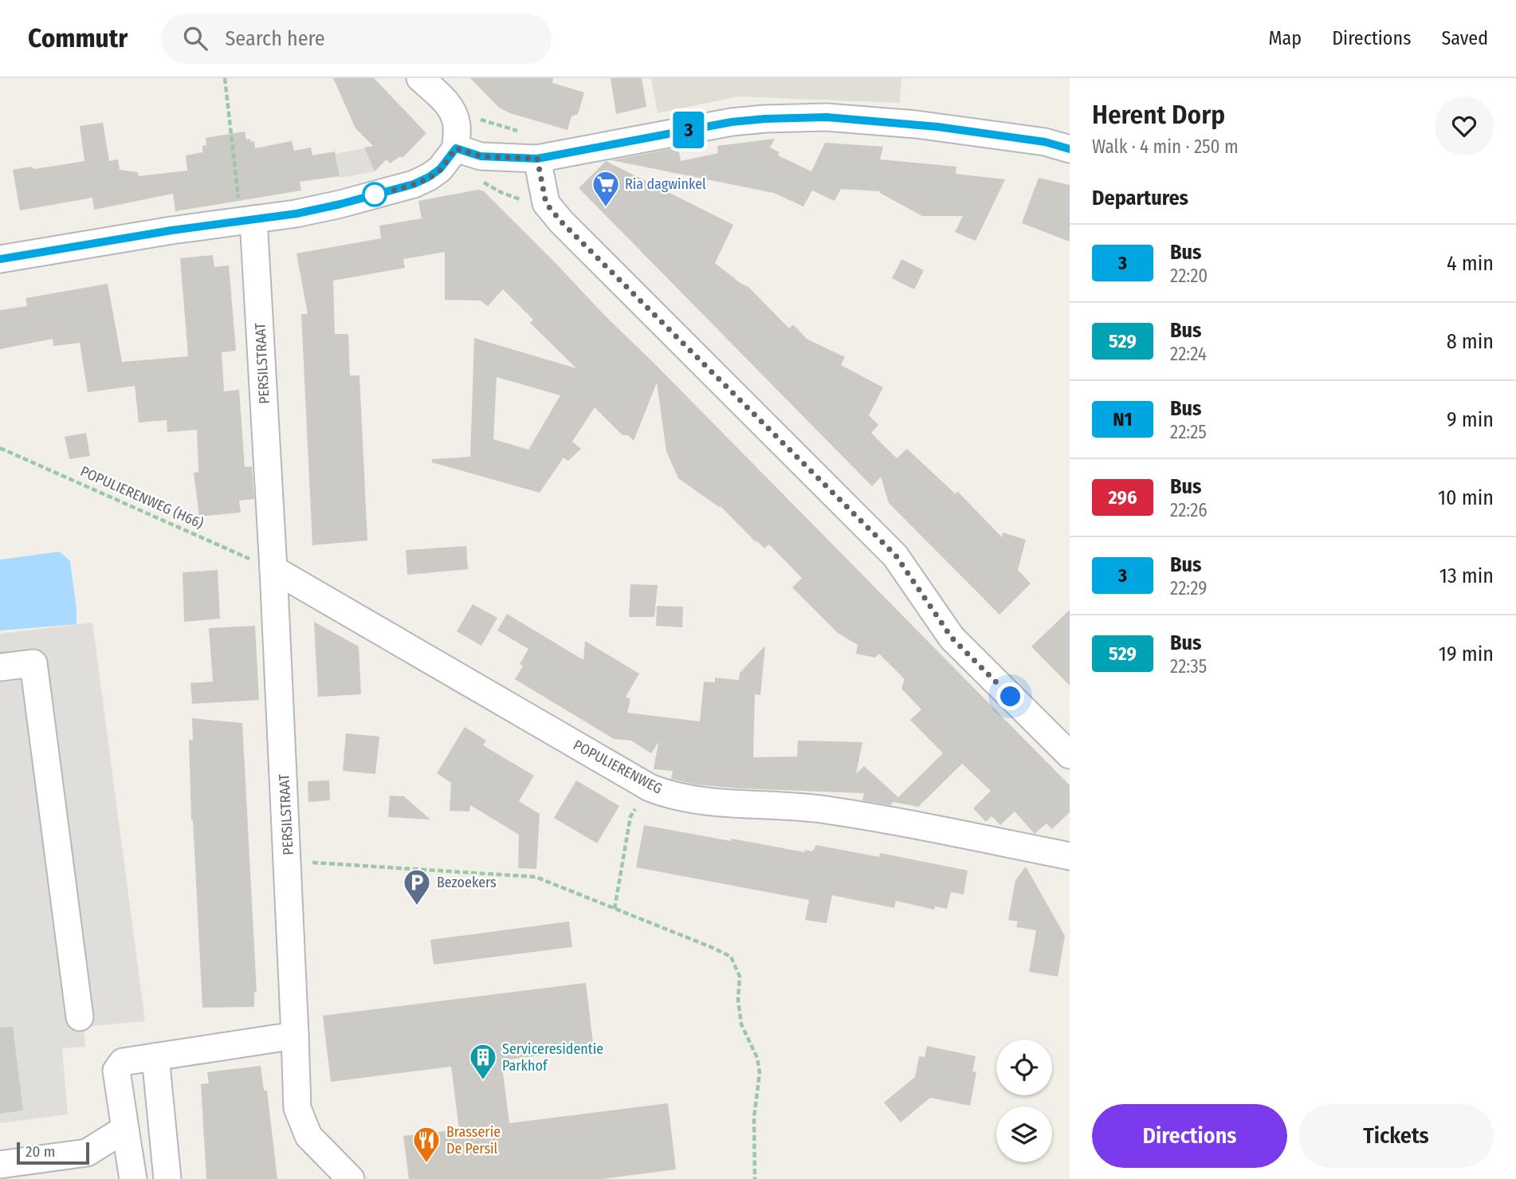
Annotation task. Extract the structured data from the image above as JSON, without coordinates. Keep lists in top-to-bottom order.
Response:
{
  "streets": {
    "street": ["PERSILSTRAAT", "POPULIERENWEG"],
    "path": ["POPULIERENWEG (H66)"]
  },
  "crossings": [
    ["PERSILSTRAAT", "POPULIERENWEG (H66)"],
    ["PERSILSTRAAT", "POPULIERENWEG"],
    ["POPULIERENWEG (H66)", "POPULIERENWEG"]
  ],
  "places": {
    "supermarket": ["Ria dagwinkel"],
    "parking": ["Bezoekers"],
    "building": ["Serviceresidentie Parkhof"],
    "restaurant": ["Brasserie De Persil"]
  },
  "lines": ["bus line 3"],
  "scale_bar": "20 m",
  "page": {
    "header": "Commutr",
    "search": "Search here",
    "nav": ["Map", "Directions", "Saved"],
    "on_map": "3",
    "heading": [
      ["Herent Dorp", "Walk · 4 min · 250 m"],
      "Departures"
    ],
    "list": [
      {
        "mark": "3",
        "name": "Bus",
        "note": "22:20",
        "value": "4 min"
      },
      {
        "mark": "529",
        "name": "Bus",
        "note": "22:24",
        "value": "8 min"
      },
      {
        "mark": "N1",
        "name": "Bus",
        "note": "22:25",
        "value": "9 min"
      },
      {
        "mark": "296",
        "name": "Bus",
        "note": "22:26",
        "value": "10 min"
      },
      {
        "mark": "3",
        "name": "Bus",
        "note": "22:29",
        "value": "13 min"
      },
      {
        "mark": "529",
        "name": "Bus",
        "note": "22:35",
        "value": "19 min"
      }
    ],
    "buttons": ["Directions", "Tickets"],
    "scale": "20 m"
  }
}
